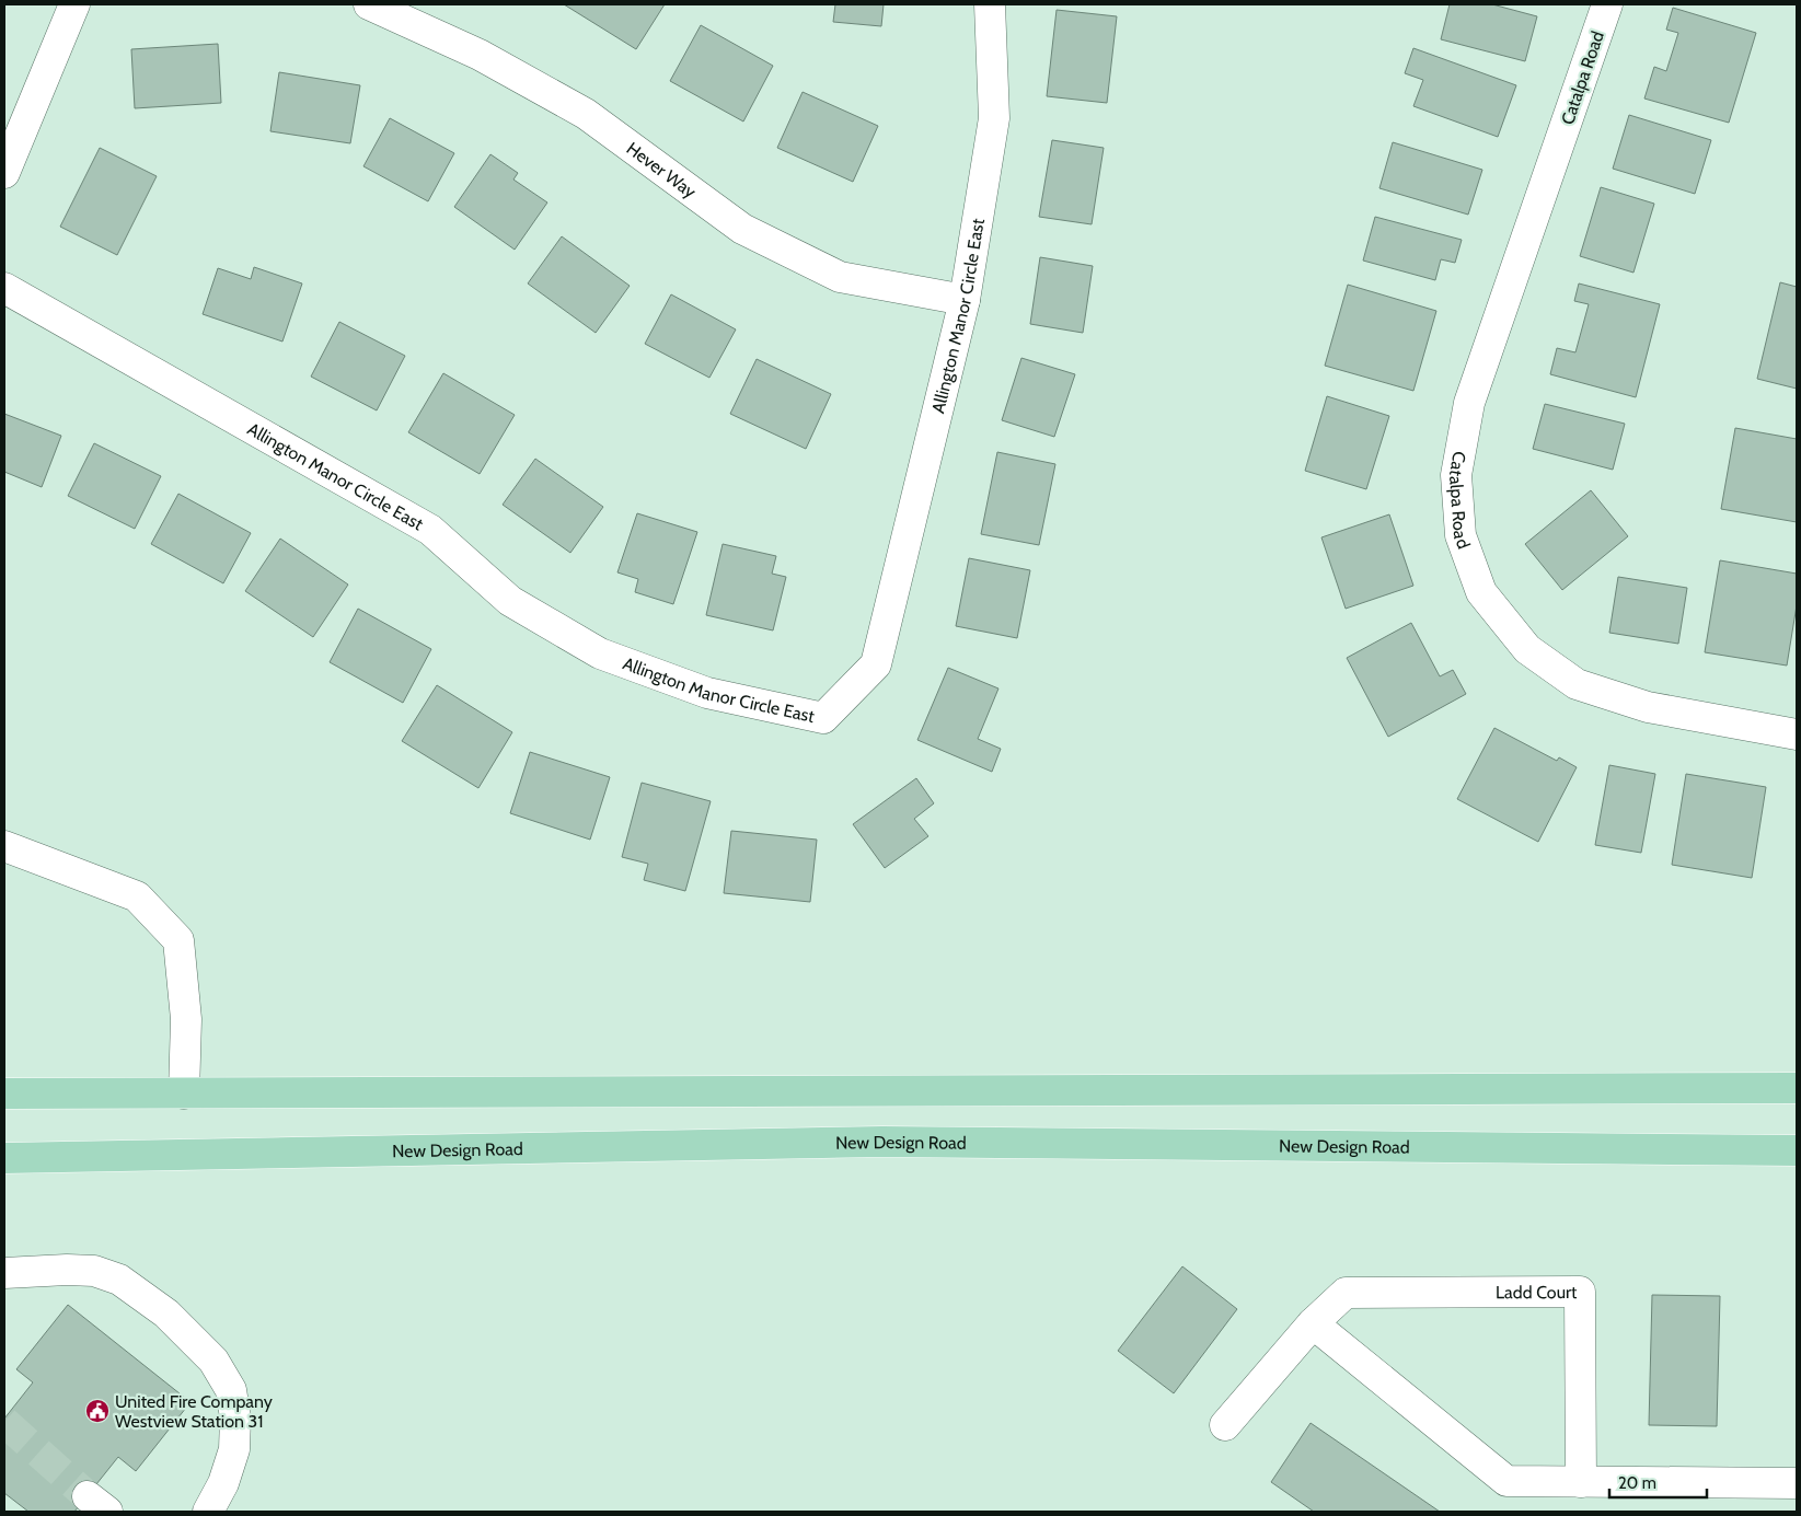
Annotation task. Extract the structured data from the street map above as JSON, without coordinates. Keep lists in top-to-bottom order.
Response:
{
  "streets": {
    "main road": ["New Design Road"],
    "street": [
      "Catalpa Road",
      "Hever Way",
      "Allington Manor Circle East",
      "Ladd Court"
    ]
  },
  "crossings": [
    ["Hever Way", "Allington Manor Circle East"]
  ],
  "places": {
    "public building": ["United Fire Company Westview Station 31"]
  },
  "scale_bar": "20 m"
}
